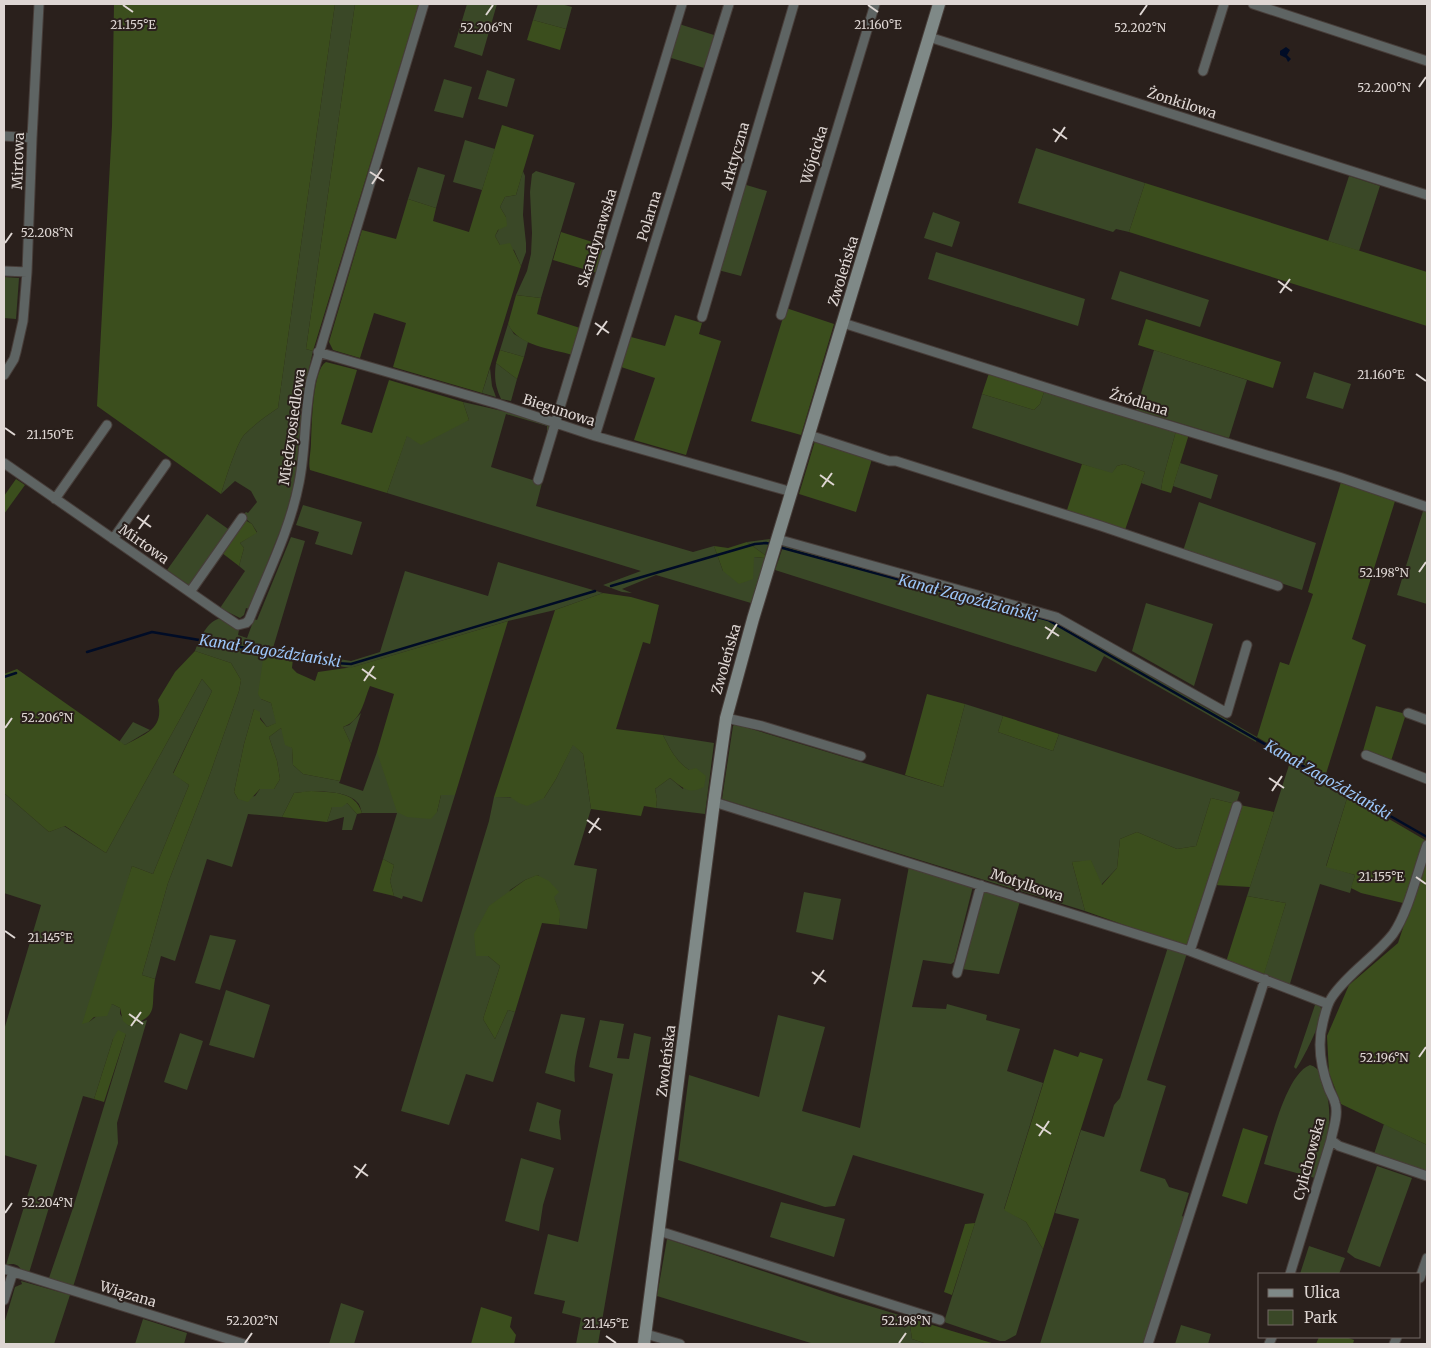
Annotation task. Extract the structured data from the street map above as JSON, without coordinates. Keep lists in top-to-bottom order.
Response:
{
  "streets": {
    "street": [
      "Żonkilowa",
      "Wójcicka",
      "Arktyczna",
      "Mirtowa",
      "Polarna",
      "Skandynawska",
      "Zwoleńska",
      "Źródlana",
      "Biegunowa",
      "Międzyosiedlowa",
      "Motylkowa",
      "Cylichowska",
      "Wiązana"
    ]
  },
  "crossings": [
    ["Żonkilowa", "Zwoleńska"],
    ["Mirtowa", "Międzyosiedlowa"],
    ["Polarna", "Biegunowa"],
    ["Skandynawska", "Biegunowa"],
    ["Zwoleńska", "Źródlana"],
    ["Zwoleńska", "Biegunowa"],
    ["Zwoleńska", "Motylkowa"],
    ["Biegunowa", "Międzyosiedlowa"],
    ["Motylkowa", "Cylichowska"]
  ],
  "water": ["Kanał Zagoździański"],
  "legend": ["Ulica", "Park"],
  "coordinates": [
    "21.155°E",
    "21.160°E",
    "52.206°N",
    "52.202°N",
    "52.200°N",
    "52.208°N",
    "21.150°E",
    "52.198°N",
    "21.145°E",
    "52.196°N",
    "52.204°N"
  ]
}
